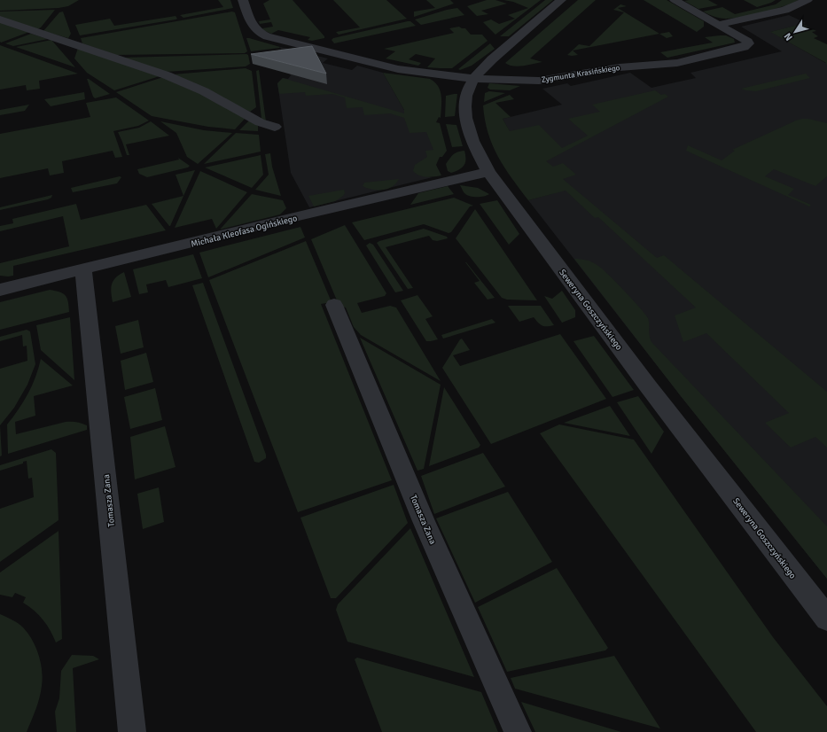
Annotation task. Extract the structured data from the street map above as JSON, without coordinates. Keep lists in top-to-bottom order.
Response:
{
  "streets": {
    "street": [
      "Zygmunta Krasińskiego",
      "Michała Kleofasa Ogińskiego",
      "Seweryna Goszczyńskiego",
      "Tomasza Zana"
    ]
  },
  "crossings": [
    ["Zygmunta Krasińskiego", "Seweryna Goszczyńskiego"],
    ["Michała Kleofasa Ogińskiego", "Seweryna Goszczyńskiego"],
    ["Michała Kleofasa Ogińskiego", "Tomasza Zana"]
  ],
  "north": "bottom left"
}
